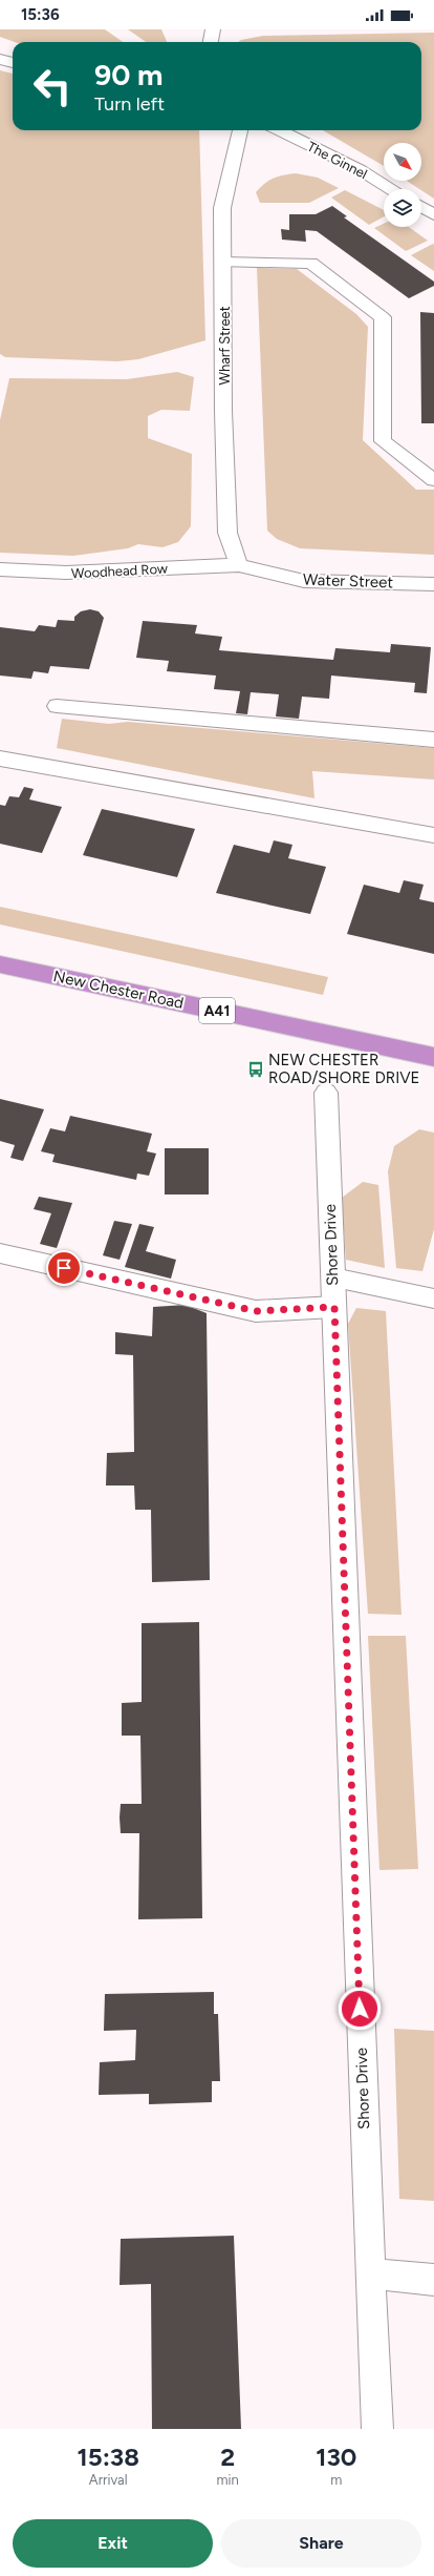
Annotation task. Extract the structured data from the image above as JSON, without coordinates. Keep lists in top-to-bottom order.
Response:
{
  "streets": {
    "highway": ["New Chester Road", "A41"],
    "street": [
      "The Ginnel",
      "Wharf Street",
      "Woodhead Row",
      "Water Street",
      "Shore Drive"
    ]
  },
  "crossings": [
    ["Wharf Street", "Woodhead Row"],
    ["Wharf Street", "Water Street"],
    ["Woodhead Row", "Water Street"]
  ],
  "places": {
    "bus stop": ["NEW CHESTER ROAD/SHORE DRIVE"]
  },
  "north": "bottom right",
  "page": {
    "status": "15:36",
    "turn": ["90 m", "Turn left"],
    "eta": [
      "15:38",
      "Arrival",
      "2",
      "min",
      "130",
      "m"
    ],
    "buttons": ["Exit", "Share"]
  }
}
